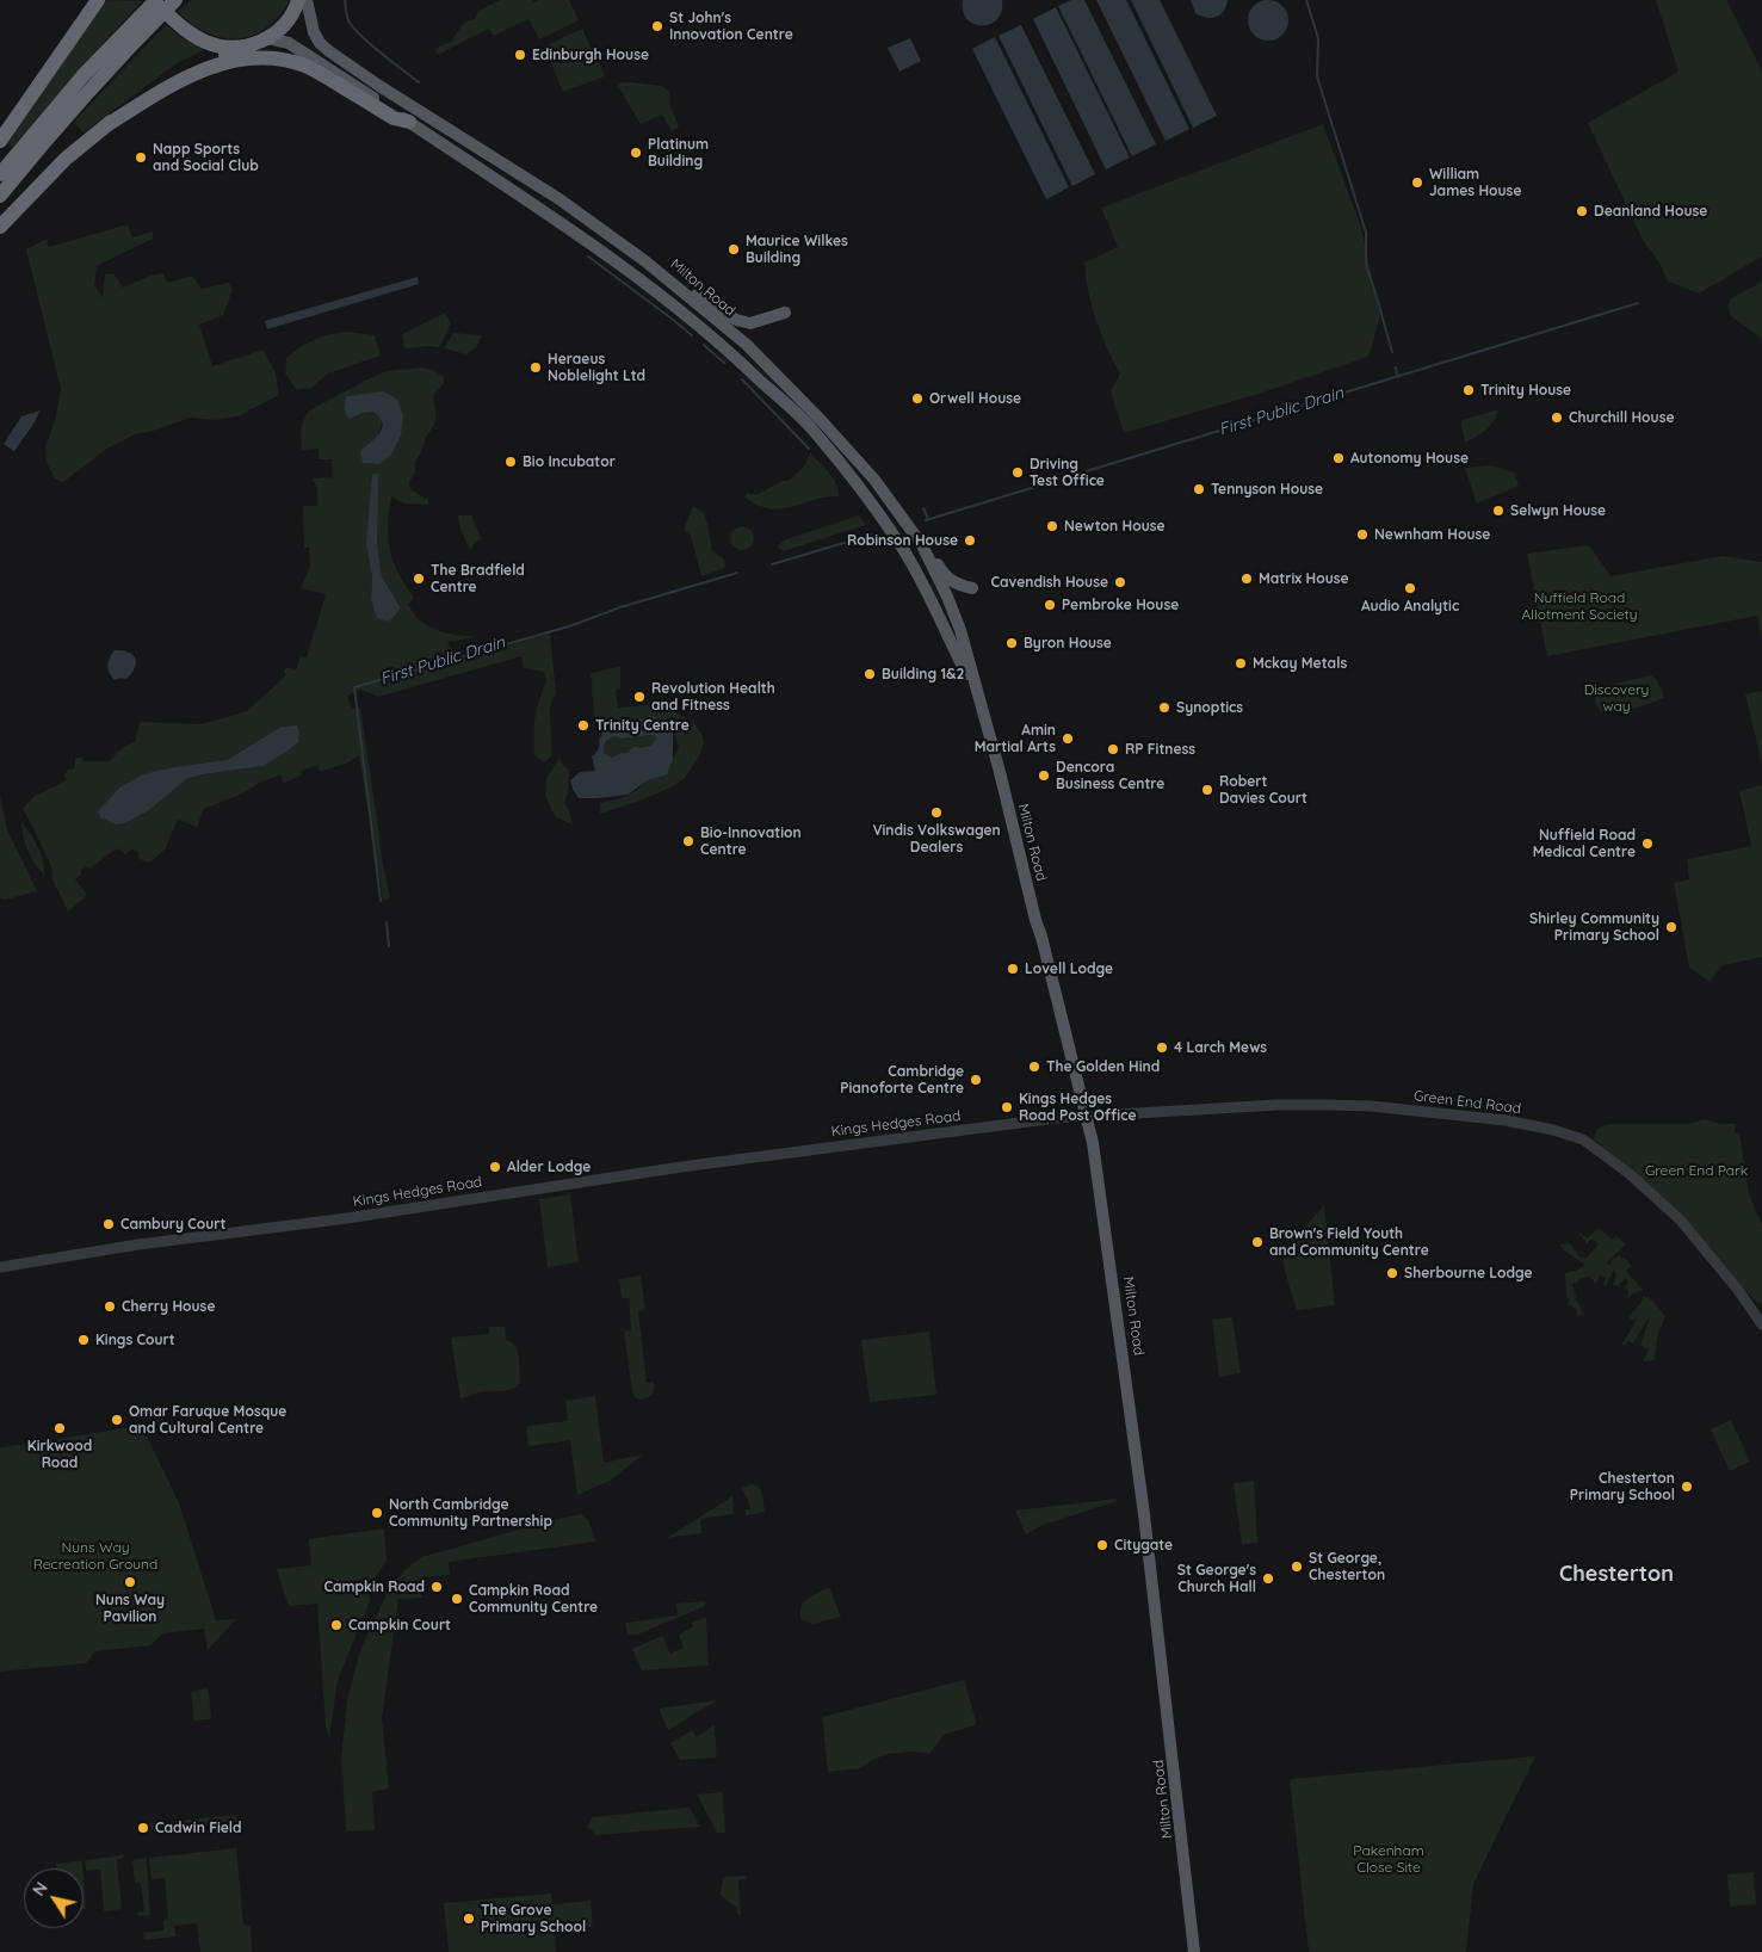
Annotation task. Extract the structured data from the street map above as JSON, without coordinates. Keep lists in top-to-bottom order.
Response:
{
  "streets": {
    "main road": ["Milton Road"],
    "street": ["Green End Road", "Kings Hedges Road"]
  },
  "crossings": [
    ["Milton Road", "Green End Road"],
    ["Milton Road", "Kings Hedges Road"],
    ["Green End Road", "Kings Hedges Road"]
  ],
  "districts": ["Chesterton"],
  "water": ["First Public Drain"],
  "parks": [
    "Nuffield Road Allotment Society",
    "Discovery way",
    "Green End Park",
    "Nuns Way Recreation Ground",
    "Pakenham Close Site"
  ],
  "places": [
    "St John's Innovation Centre",
    "Edinburgh House",
    "Platinum Building",
    "Napp Sports and Social Club",
    "William James House",
    "Deanland House",
    "Maurice Wilkes Building",
    "Heraeus Noblelight Ltd",
    "Trinity House",
    "Orwell House",
    "Churchill House",
    "Autonomy House",
    "Bio Incubator",
    "Driving Test Office",
    "Tennyson House",
    "Selwyn House",
    "Newton House",
    "Newnham House",
    "Robinson House",
    "The Bradfield Centre",
    "Matrix House",
    "Cavendish House",
    "Audio Analytic",
    "Pembroke House",
    "Byron House",
    "Mckay Metals",
    "Building 1&2",
    "Revolution Health and Fitness",
    "Synoptics",
    "Trinity Centre",
    "Amin Martial Arts",
    "RP Fitness",
    "Dencora Business Centre",
    "Robert Davies Court",
    "Vindis Volkswagen Dealers",
    "Bio-Innovation Centre",
    "Nuffield Road Medical Centre",
    "Shirley Community Primary School",
    "Lovell Lodge",
    "4 Larch Mews",
    "The Golden Hind",
    "Cambridge Pianoforte Centre",
    "Kings Hedges Road Post Office",
    "Alder Lodge",
    "Cambury Court",
    "Brown's Field Youth and Community Centre",
    "Sherbourne Lodge",
    "Cherry House",
    "Kings Court",
    "Omar Faruque Mosque and Cultural Centre",
    "Kirkwood Road",
    "Chesterton Primary School",
    "North Cambridge Community Partnership",
    "Citygate",
    "St George, Chesterton",
    "St George's Church Hall",
    "Nuns Way Pavilion",
    "Campkin Road",
    "Campkin Road Community Centre",
    "Campkin Court",
    "Cadwin Field",
    "The Grove Primary School"
  ],
  "north": "top left"
}
